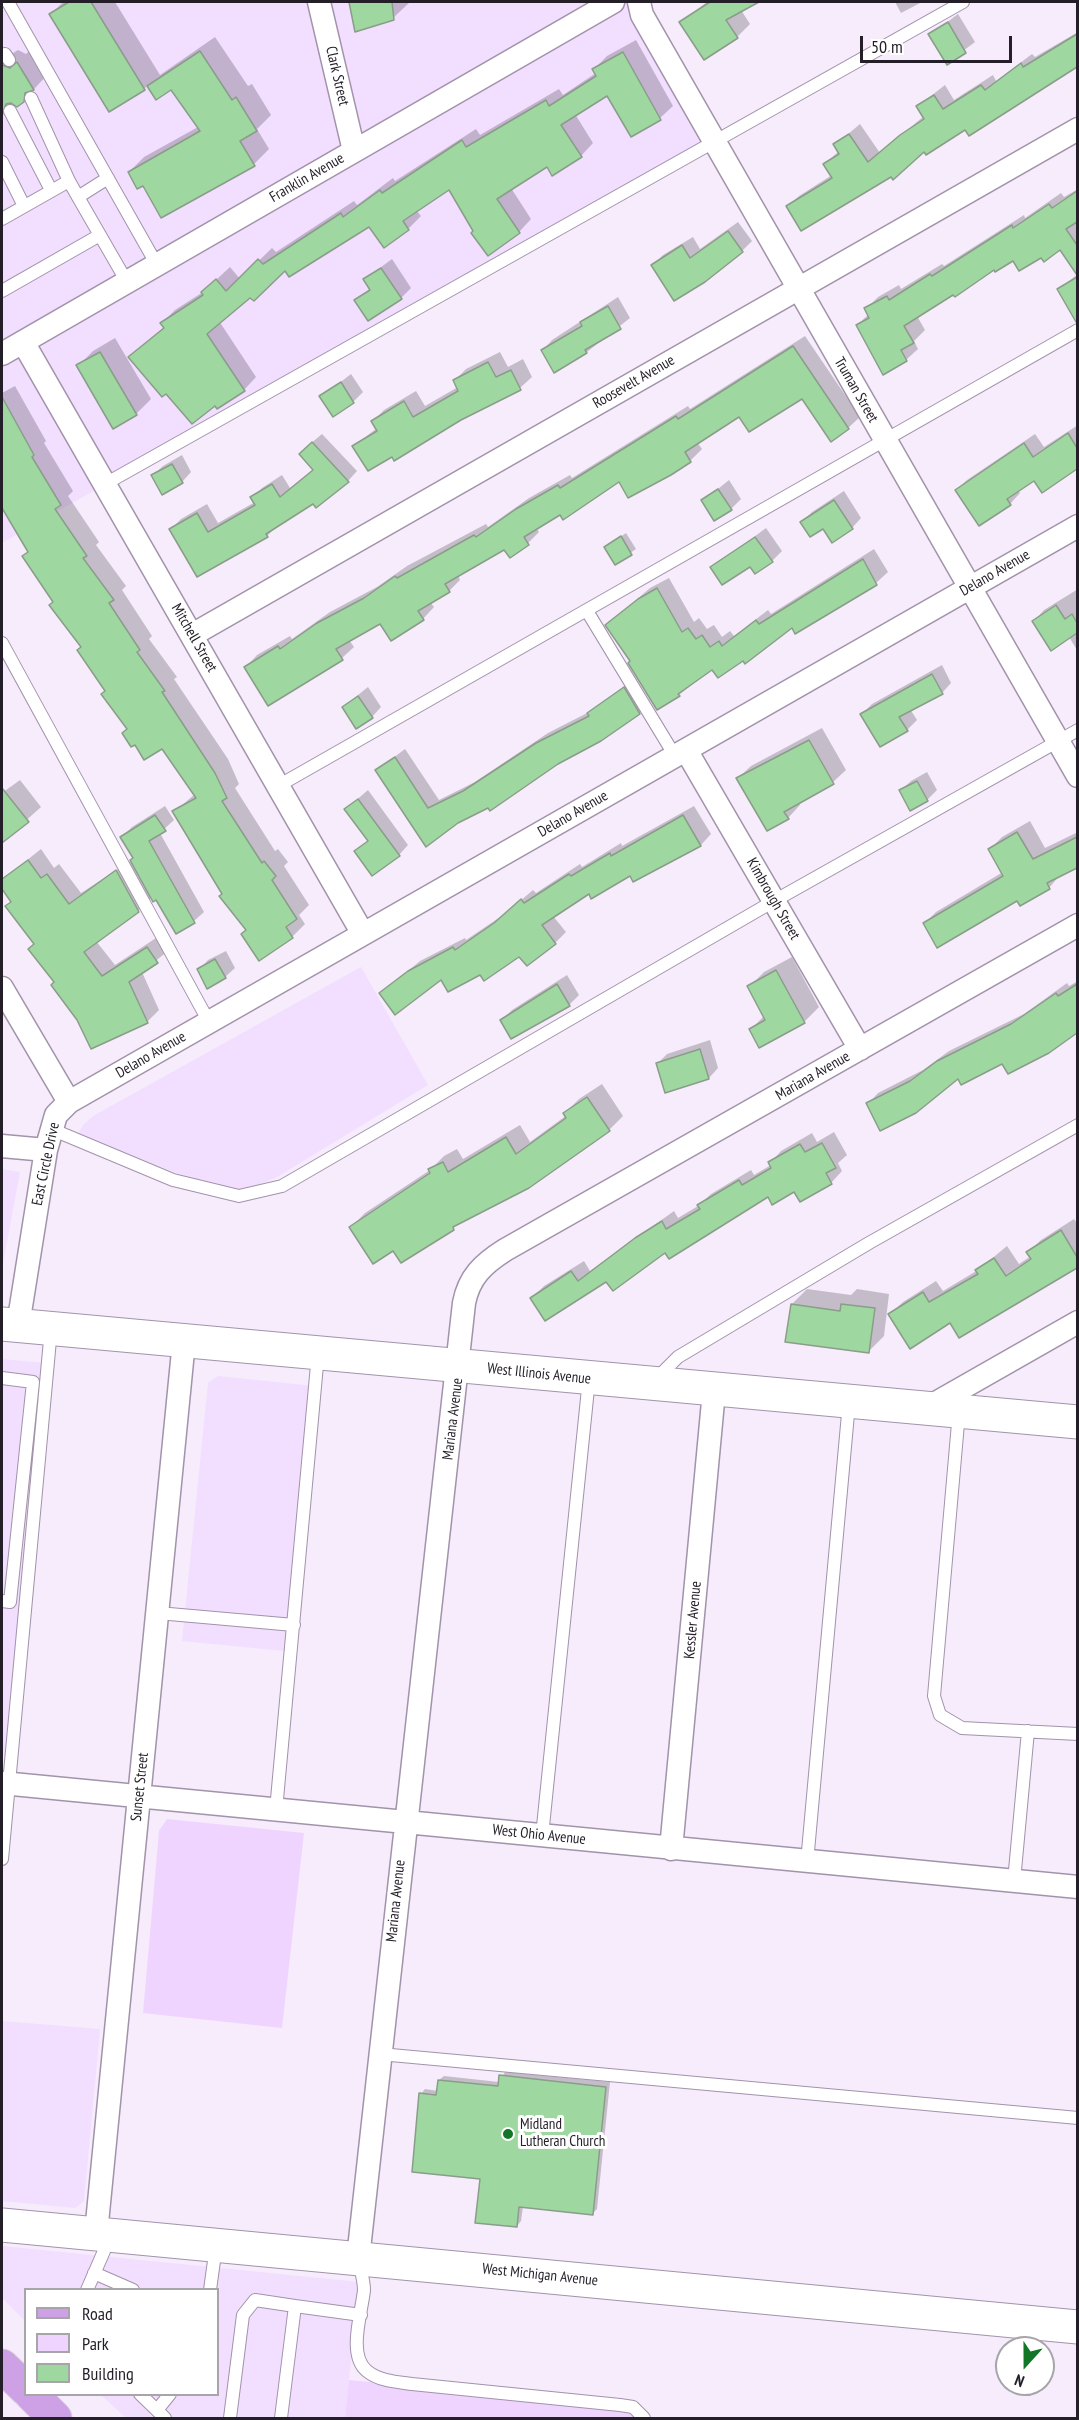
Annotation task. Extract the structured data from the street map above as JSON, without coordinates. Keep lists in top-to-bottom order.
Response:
{
  "streets": {
    "main road": ["West Illinois Avenue", "West Michigan Avenue"],
    "street": [
      "Clark Street",
      "Franklin Avenue",
      "Roosevelt Avenue",
      "Truman Street",
      "Delano Avenue",
      "Mitchell Street",
      "Kimbrough Street",
      "Mariana Avenue",
      "East Circle Drive",
      "Kessler Avenue",
      "Sunset Street",
      "West Ohio Avenue"
    ]
  },
  "crossings": [
    ["Clark Street", "Franklin Avenue"],
    ["Franklin Avenue", "Mitchell Street"],
    ["Roosevelt Avenue", "Truman Street"],
    ["Roosevelt Avenue", "Mitchell Street"],
    ["Truman Street", "Delano Avenue"],
    ["Delano Avenue", "Mitchell Street"],
    ["Delano Avenue", "Kimbrough Street"],
    ["Delano Avenue", "East Circle Drive"],
    ["Kimbrough Street", "Mariana Avenue"],
    ["Mariana Avenue", "West Illinois Avenue"],
    ["Mariana Avenue", "West Ohio Avenue"],
    ["Mariana Avenue", "West Michigan Avenue"],
    ["East Circle Drive", "West Illinois Avenue"],
    ["West Illinois Avenue", "Kessler Avenue"],
    ["West Illinois Avenue", "Sunset Street"],
    ["Kessler Avenue", "West Ohio Avenue"],
    ["Sunset Street", "West Ohio Avenue"],
    ["Sunset Street", "West Michigan Avenue"]
  ],
  "places": ["Midland Lutheran Church"],
  "legend": ["Road", "Park", "Building"],
  "scale_bar": "50 m",
  "north": "bottom"
}
